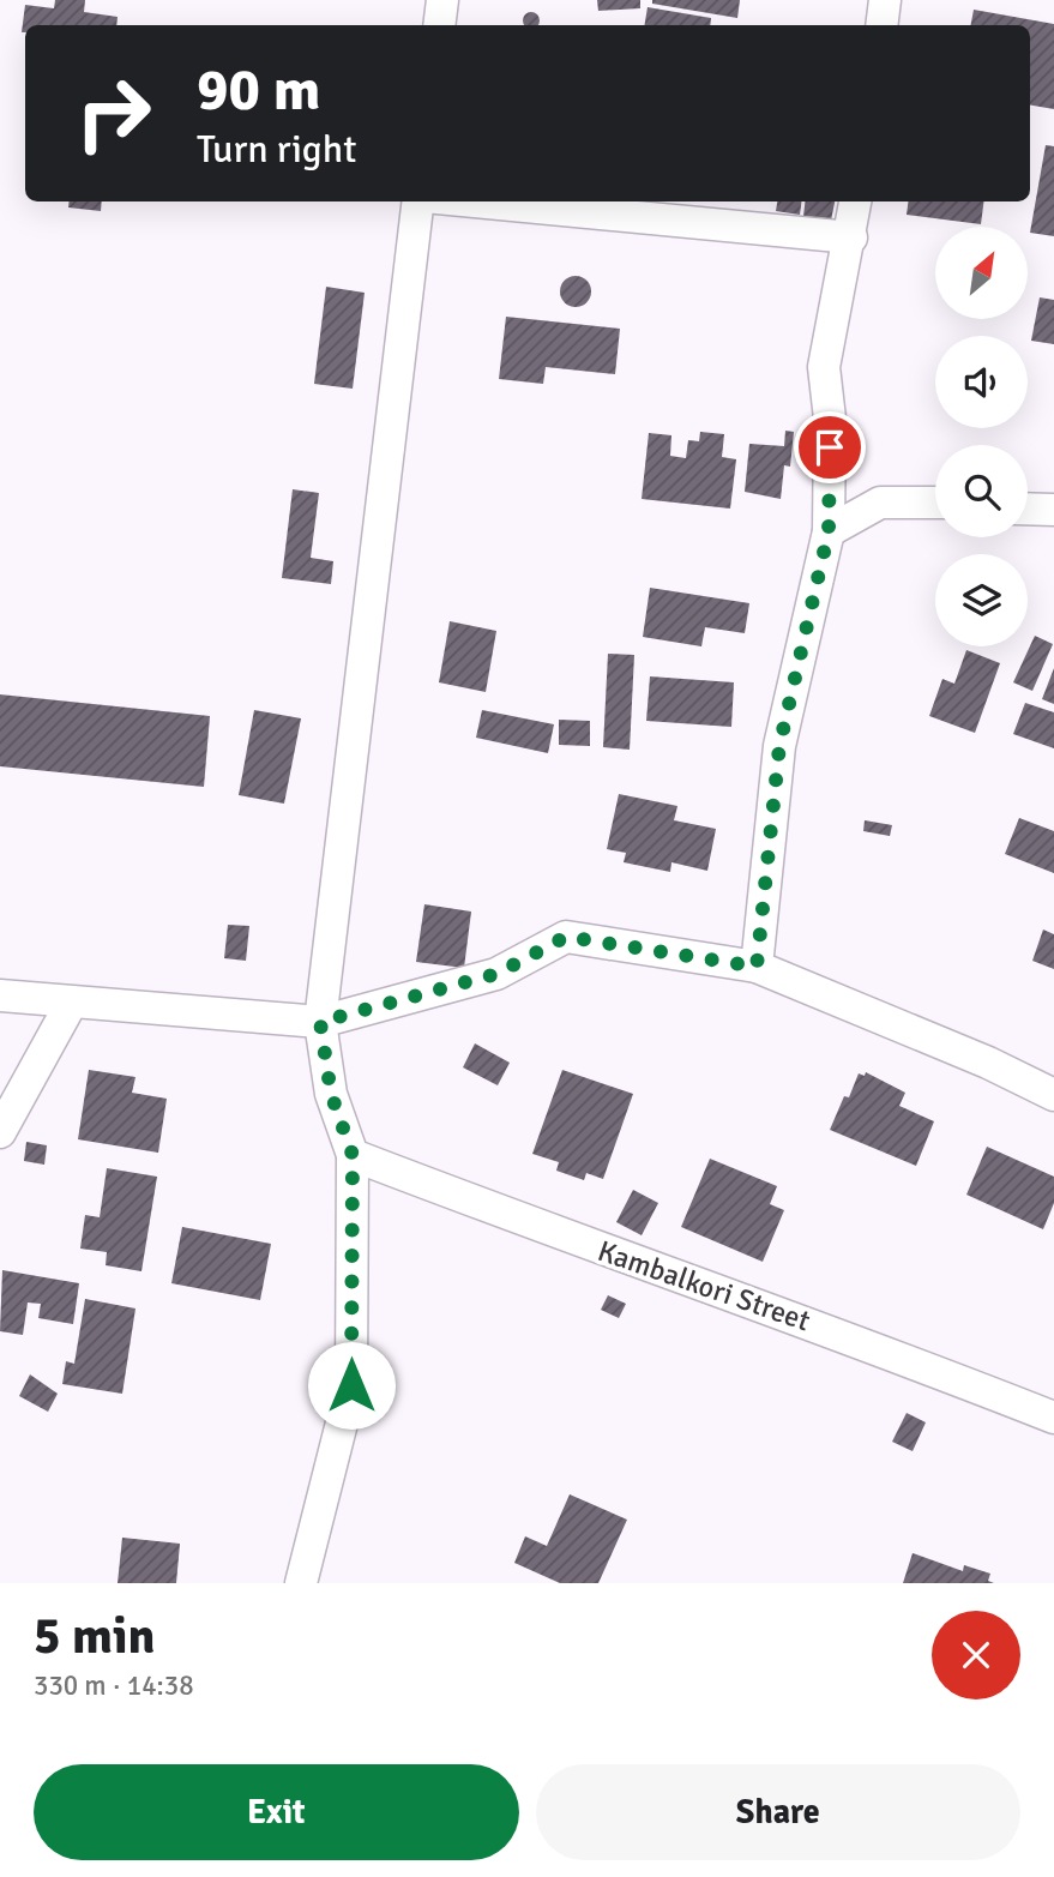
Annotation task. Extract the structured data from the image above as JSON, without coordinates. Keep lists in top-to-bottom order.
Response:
{
  "streets": {
    "street": ["Kambalkori Street"]
  },
  "north": "top right",
  "page": {
    "turn": ["90 m", "Turn right"],
    "heading": ["5 min", "330 m · 14:38"],
    "buttons": ["Exit", "Share"]
  }
}
